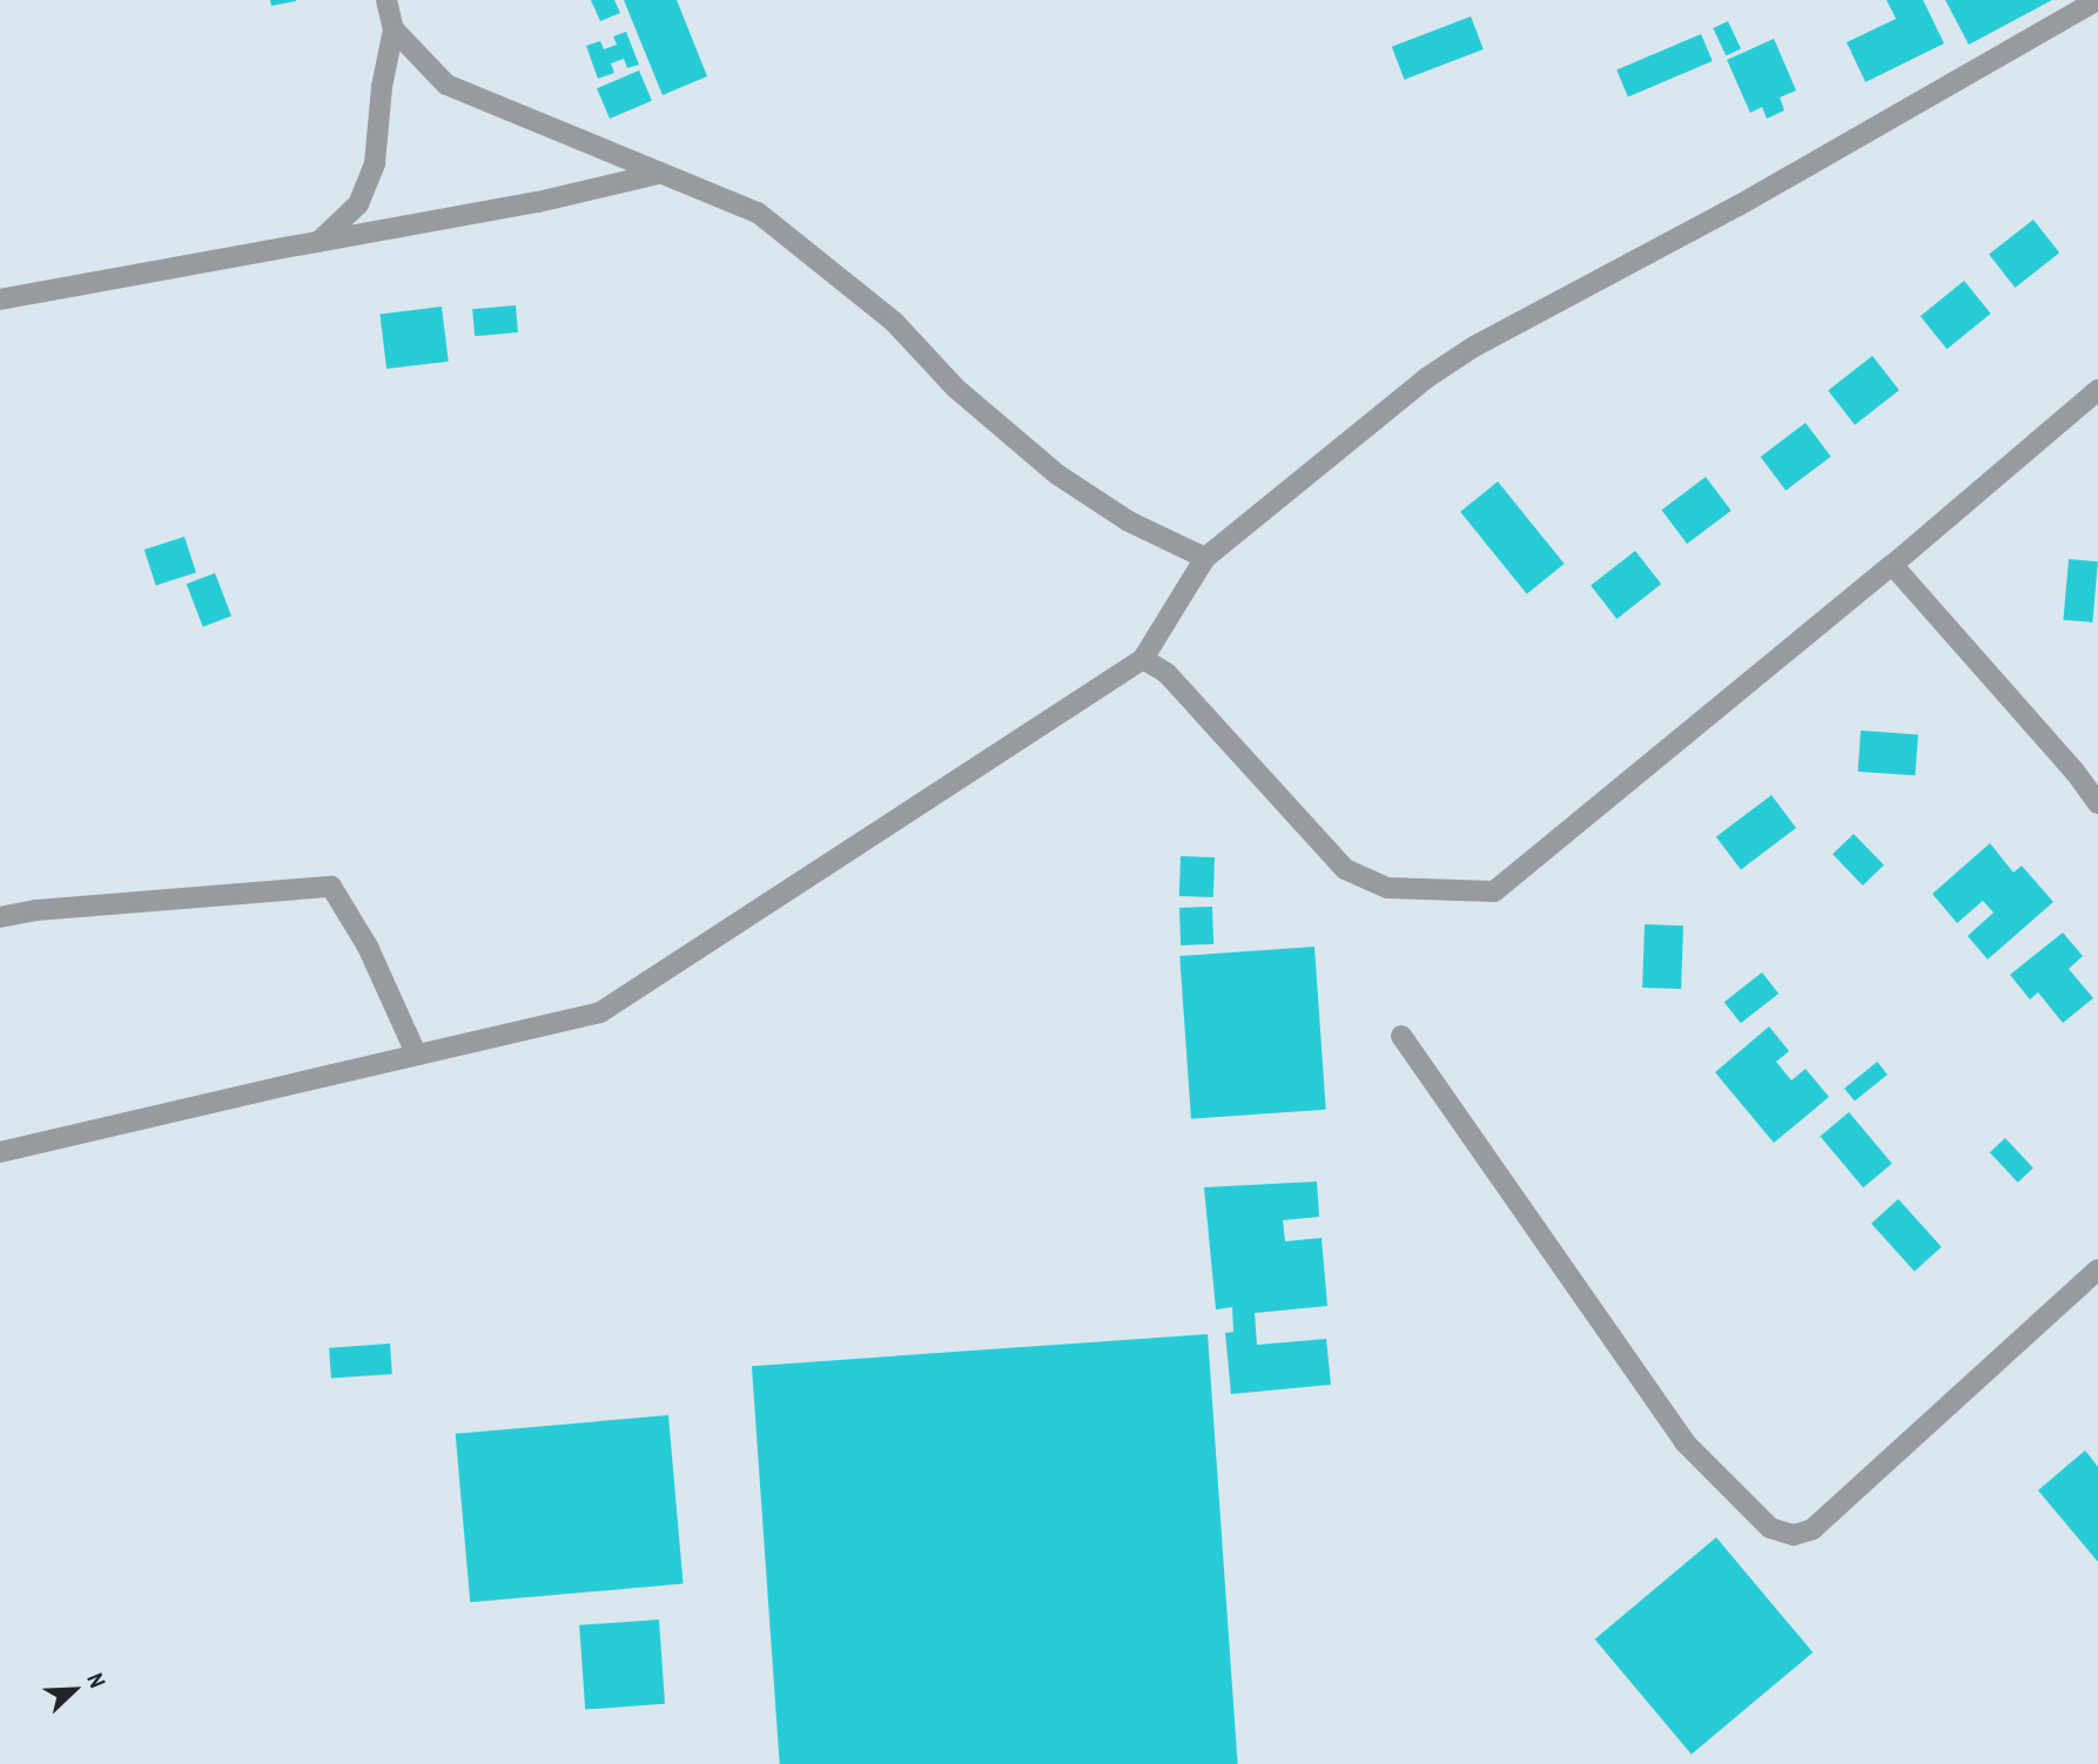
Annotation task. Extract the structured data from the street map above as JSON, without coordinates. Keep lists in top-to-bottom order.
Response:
{
  "north": "top right"
}
